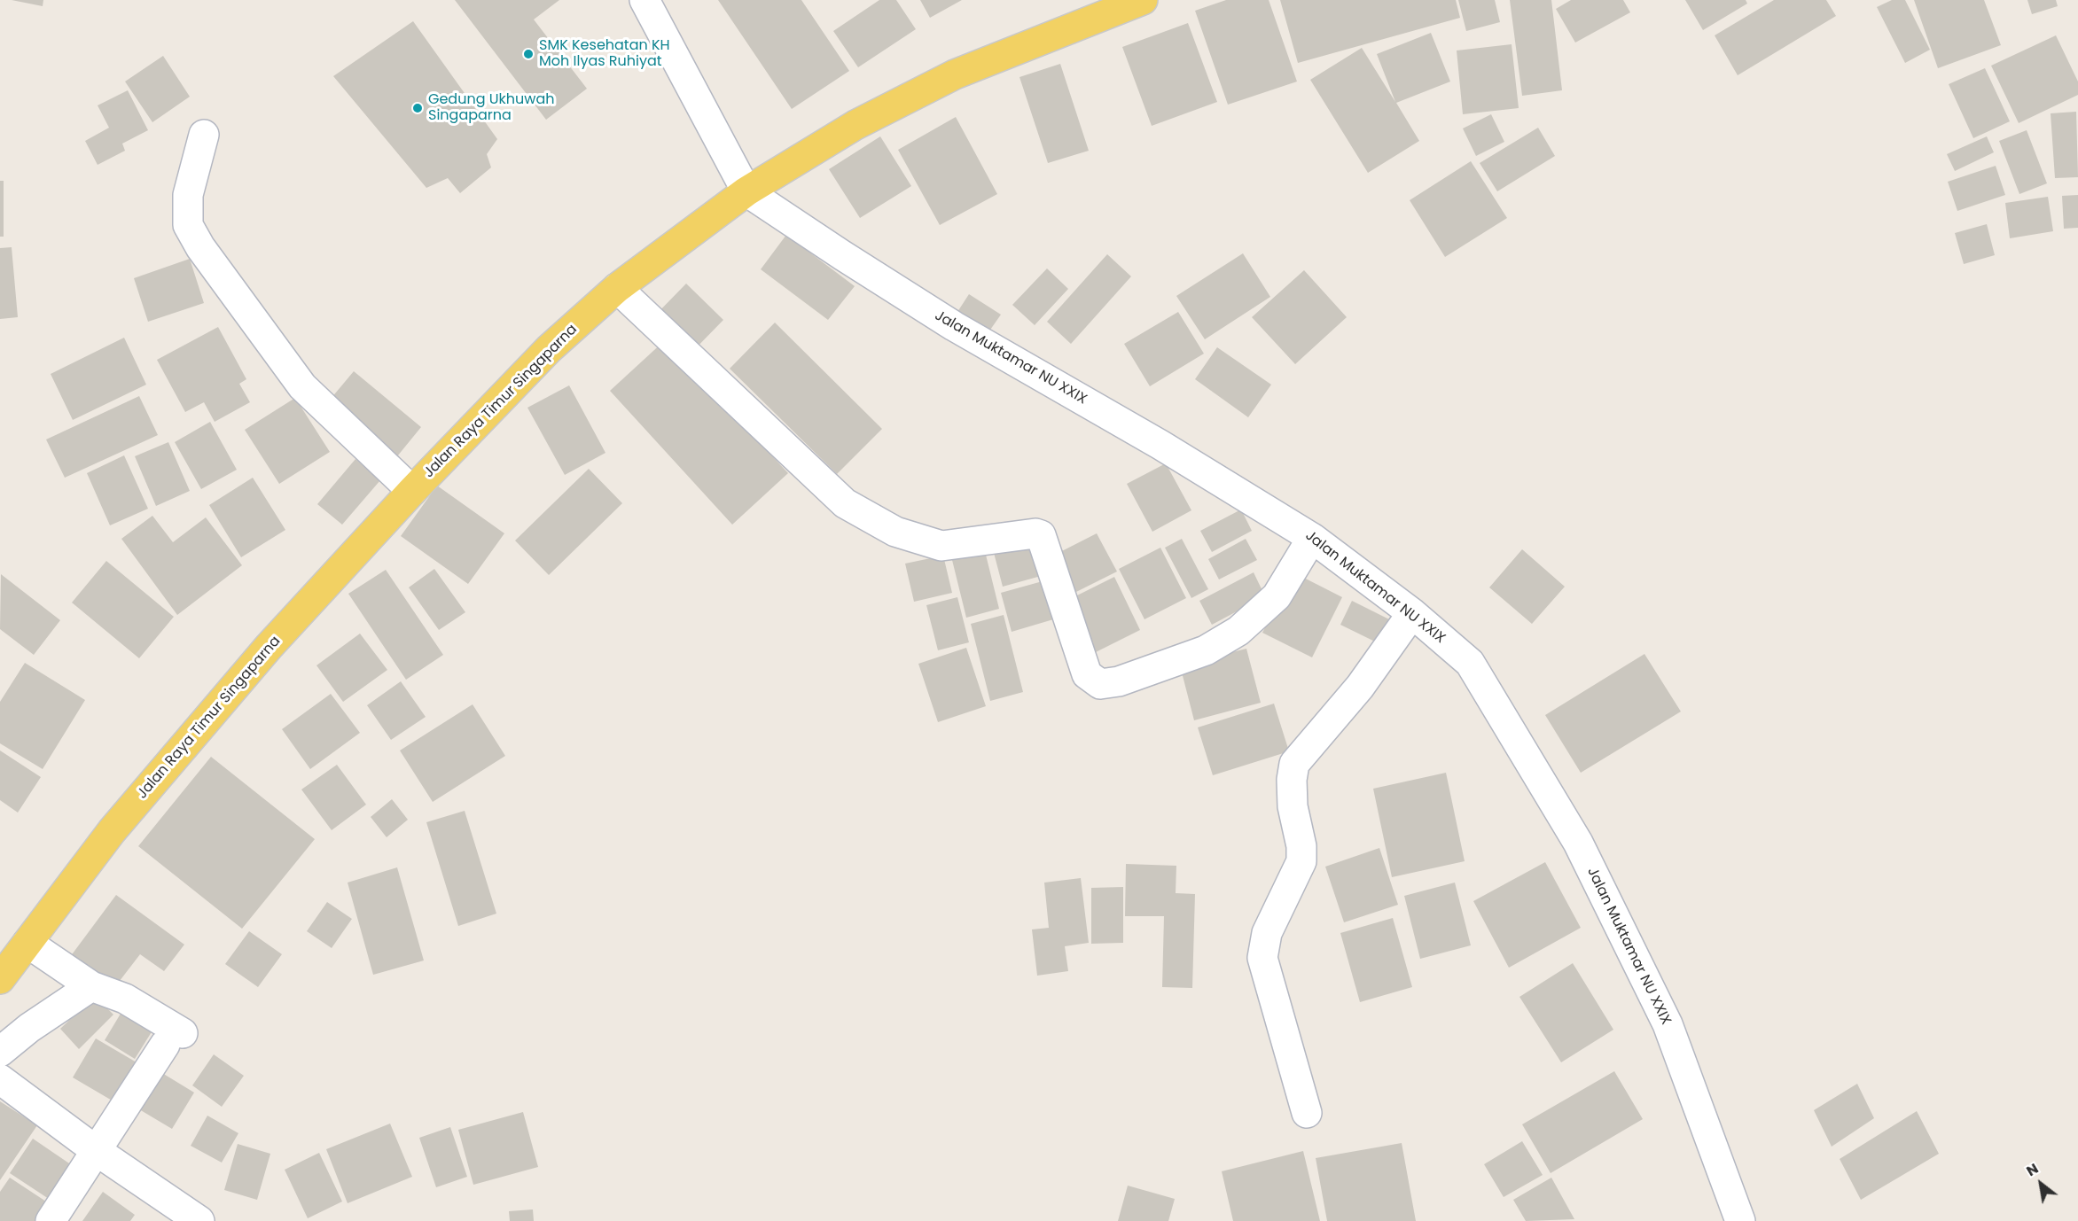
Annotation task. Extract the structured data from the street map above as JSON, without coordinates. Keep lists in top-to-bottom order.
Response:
{
  "streets": {
    "main road": ["Jalan Raya Timur Singaparna"],
    "street": ["Jalan Muktamar NU XXIX"]
  },
  "crossings": [
    ["Jalan Muktamar NU XXIX", "Jalan Raya Timur Singaparna"]
  ],
  "places": ["SMK Kesehatan KH Moh Ilyas Ruhiyat", "Gedung Ukhuwah Singaparna"],
  "north": "top left"
}
